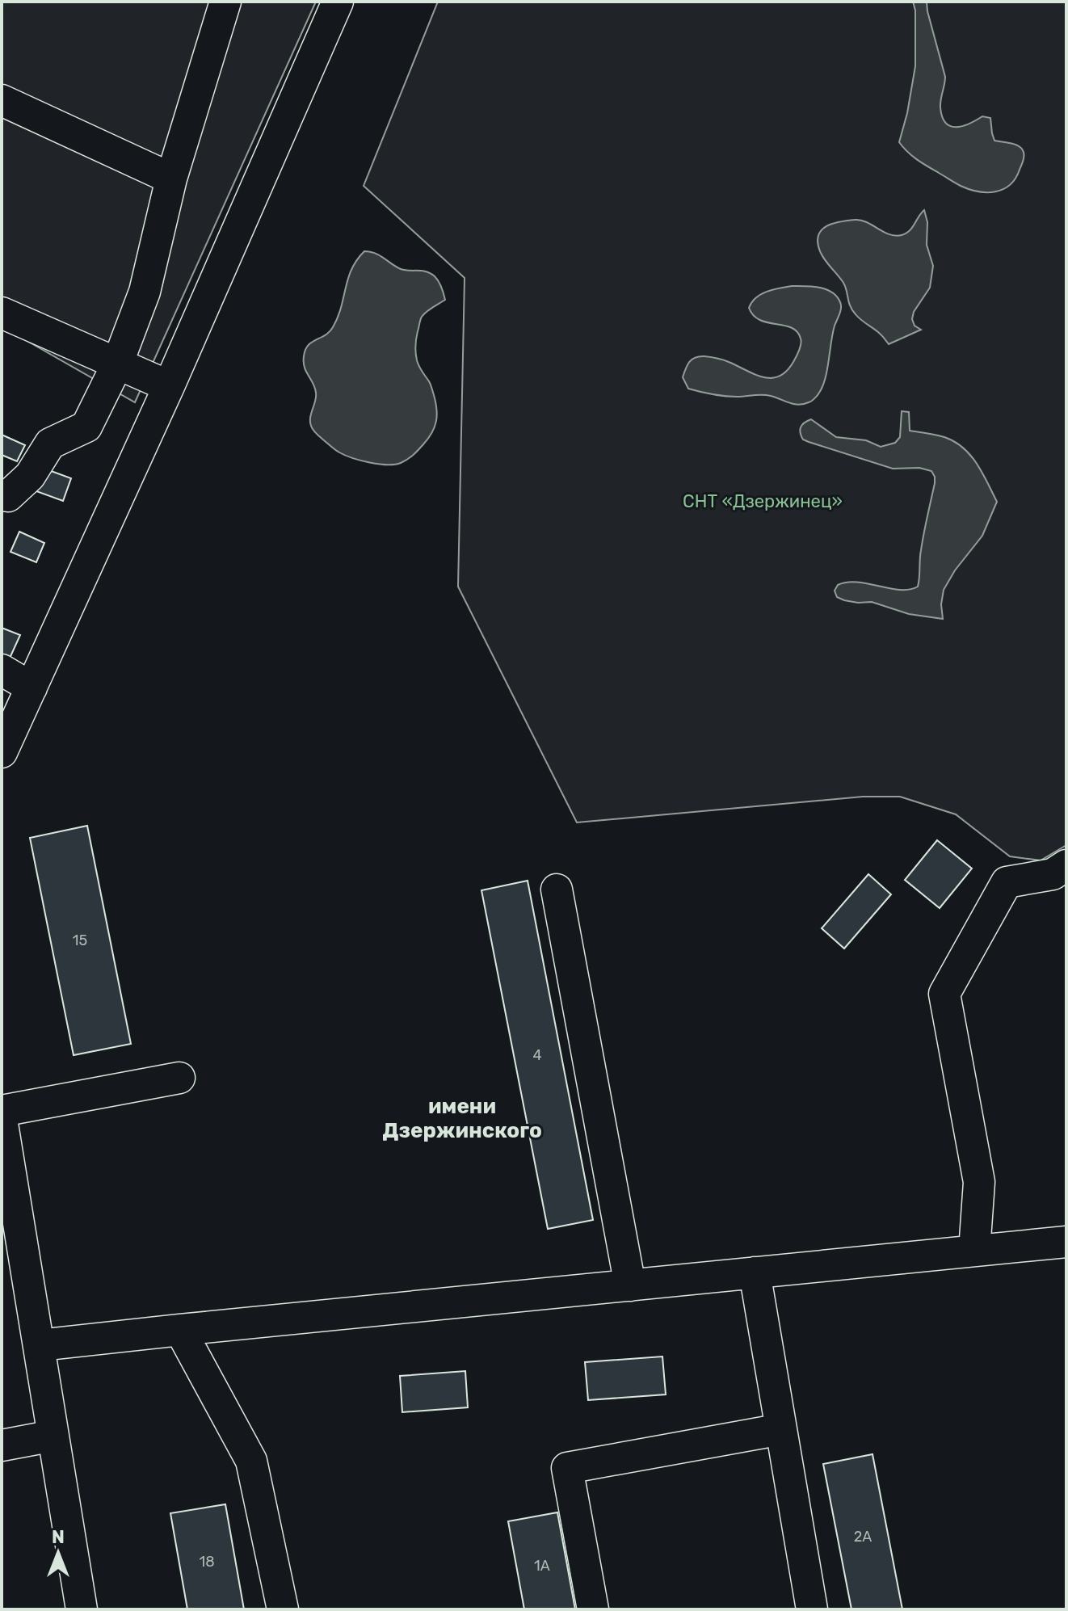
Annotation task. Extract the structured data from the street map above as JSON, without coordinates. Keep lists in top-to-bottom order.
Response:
{
  "districts": ["имени Дзержинского"],
  "parks": ["СНТ «Дзержинец»"],
  "house_numbers": [
    "15",
    "4",
    "2А",
    "18",
    "1А"
  ],
  "north": "top"
}
